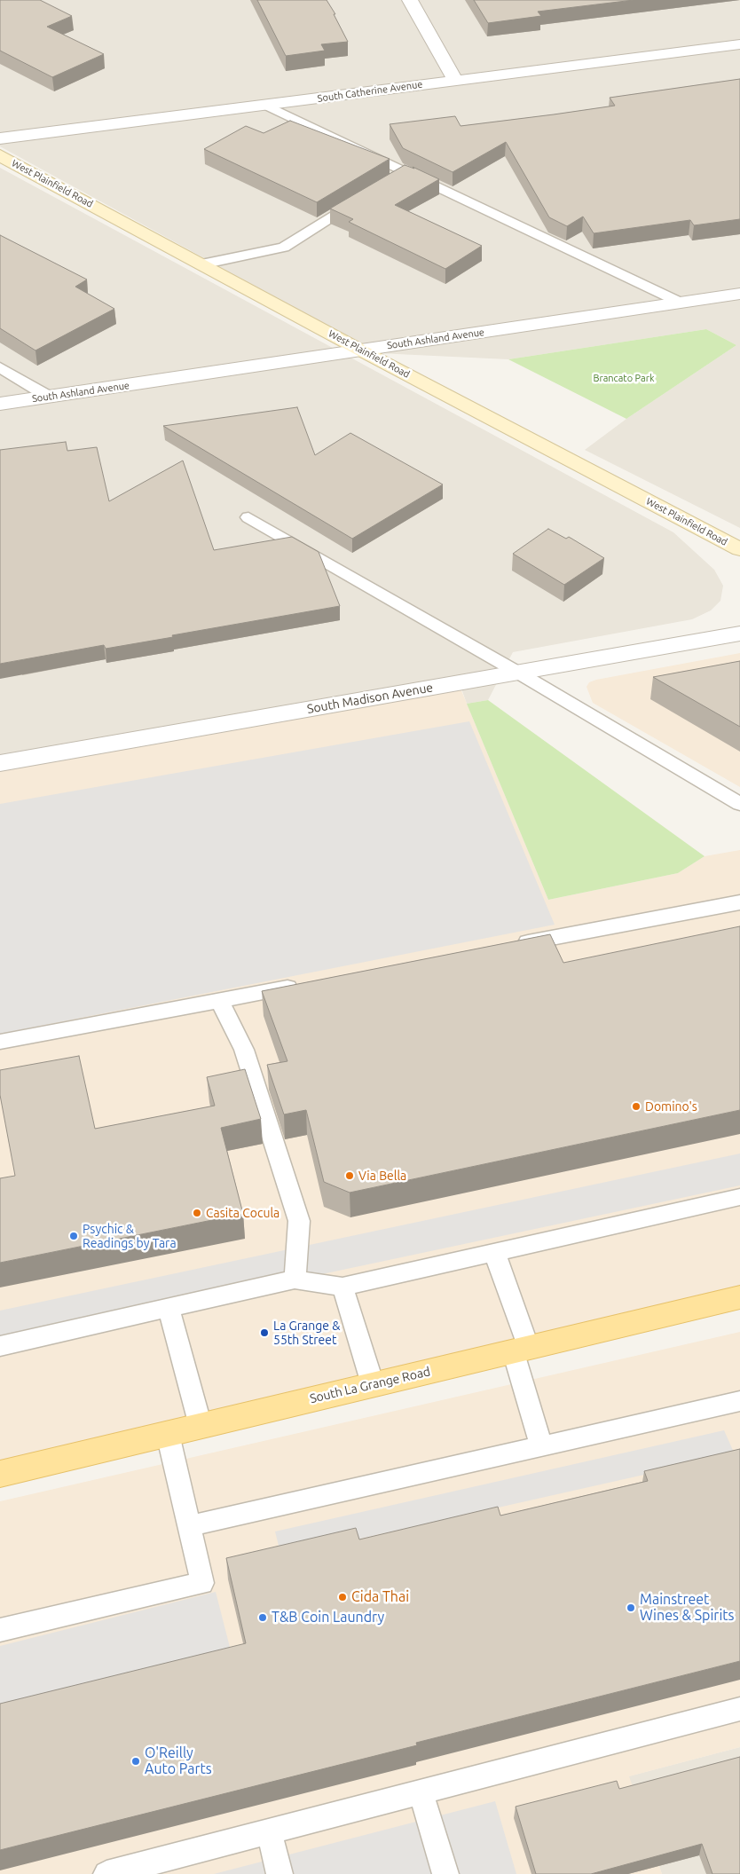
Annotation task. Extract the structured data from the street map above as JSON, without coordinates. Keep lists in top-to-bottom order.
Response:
{
  "streets": {
    "main road": ["West Plainfield Road", "South La Grange Road"],
    "street": ["South Catherine Avenue", "South Ashland Avenue", "South Madison Avenue"]
  },
  "crossings": [
    ["West Plainfield Road", "South Ashland Avenue"]
  ],
  "parks": ["Brancato Park"],
  "places": [
    "Domino's",
    "Via Bella",
    "Casita Cocula",
    "Psychic & Readings by Tara",
    "La Grange & 55th Street",
    "Cida Thai",
    "Mainstreet Wines & Spirits",
    "T&B Coin Laundry",
    "O'Reilly Auto Parts"
  ]
}
